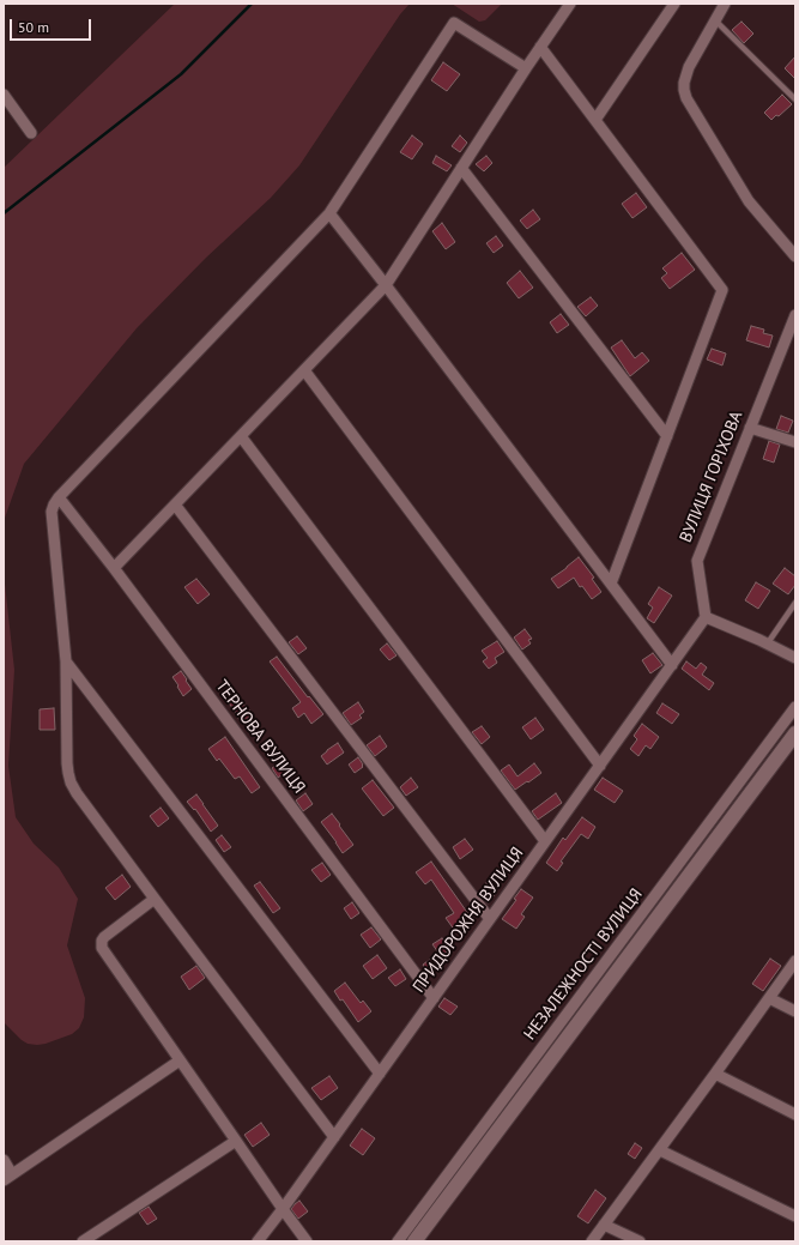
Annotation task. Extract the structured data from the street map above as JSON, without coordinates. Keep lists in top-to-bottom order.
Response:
{
  "streets": {
    "street": [
      "ВУЛИЦЯ ГОРІХОВА",
      "ТЕРНОВА ВУЛИЦЯ",
      "ПРИДОРОЖНЯ ВУЛИЦЯ",
      "НЕЗАЛЕЖНОСТІ ВУЛИЦЯ"
    ]
  },
  "crossings": [
    ["ВУЛИЦЯ ГОРІХОВА", "ПРИДОРОЖНЯ ВУЛИЦЯ"],
    ["ТЕРНОВА ВУЛИЦЯ", "ПРИДОРОЖНЯ ВУЛИЦЯ"]
  ],
  "scale_bar": "50 m"
}
